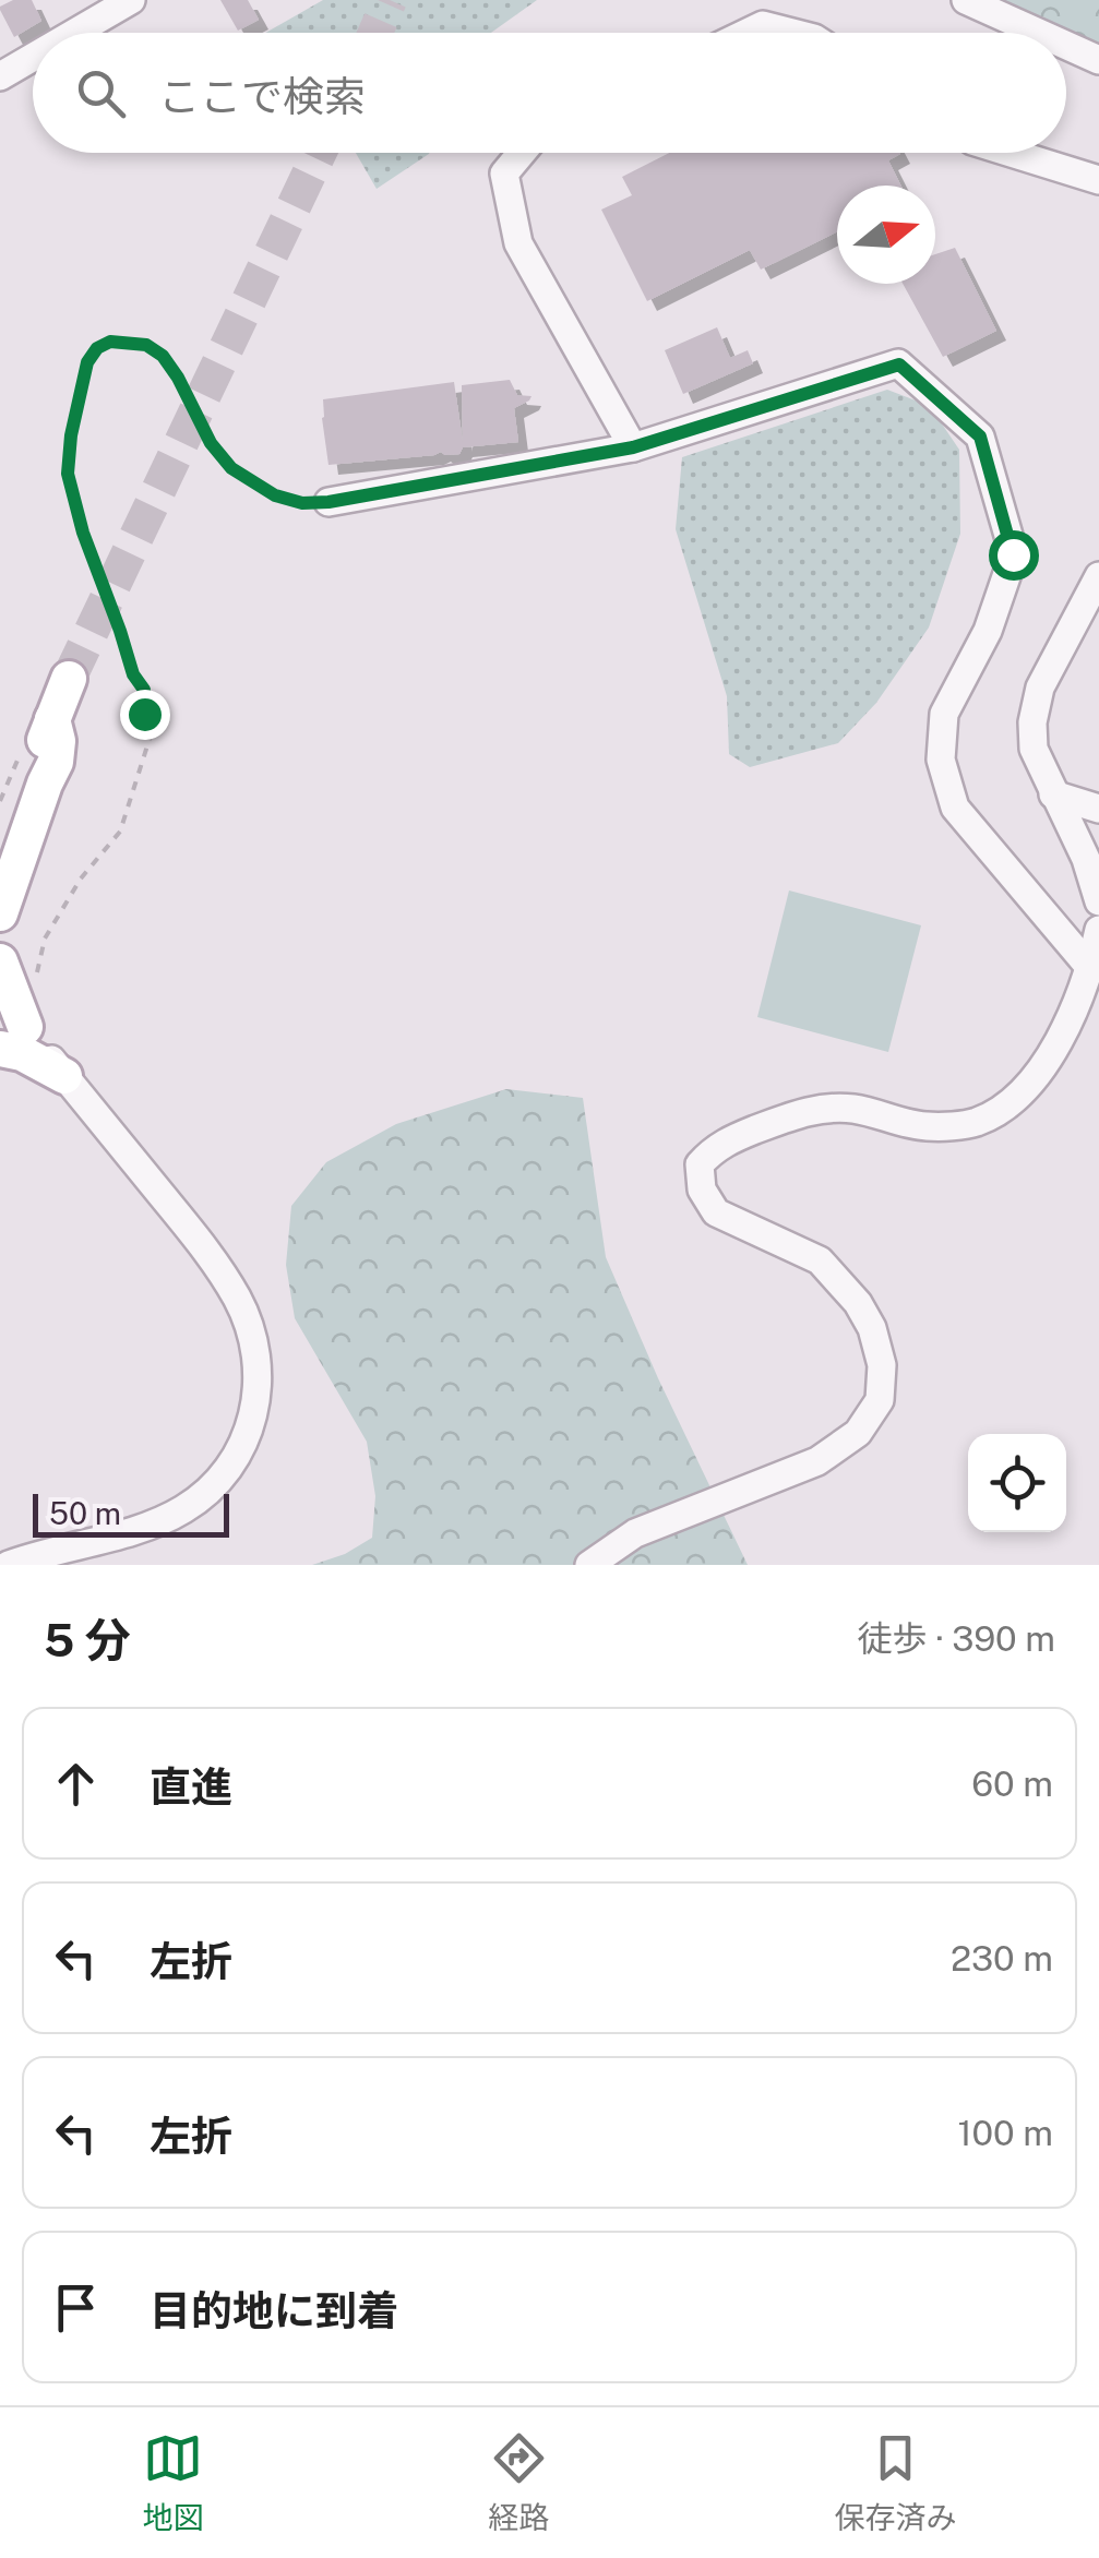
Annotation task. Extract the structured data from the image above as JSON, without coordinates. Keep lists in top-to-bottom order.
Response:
{
  "scale_bar": "50 m",
  "north": "right",
  "page": {
    "search": "ここで検索",
    "scale": "50 m",
    "heading": ["5 分", "徒歩 · 390 m"],
    "list": [
      ["直進", "60 m"],
      ["左折", "230 m"],
      ["左折", "100 m"],
      "目的地に到着"
    ],
    "nav": ["地図", "経路", "保存済み"]
  }
}
